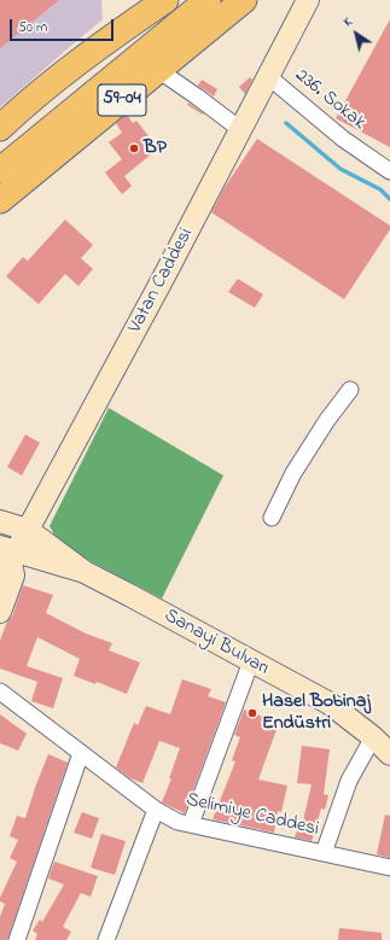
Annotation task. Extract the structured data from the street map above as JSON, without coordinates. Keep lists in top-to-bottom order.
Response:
{
  "streets": {
    "main road": ["59-04", "Vatan Caddesi", "Sanayi Bulvarı"],
    "street": ["236. Sokak", "Selimiye Caddesi"]
  },
  "crossings": [
    ["236. Sokak", "Vatan Caddesi"]
  ],
  "places": ["BP", "Hasel Bobinaj Endüstri"],
  "scale_bar": "50 m",
  "north": "top left"
}
